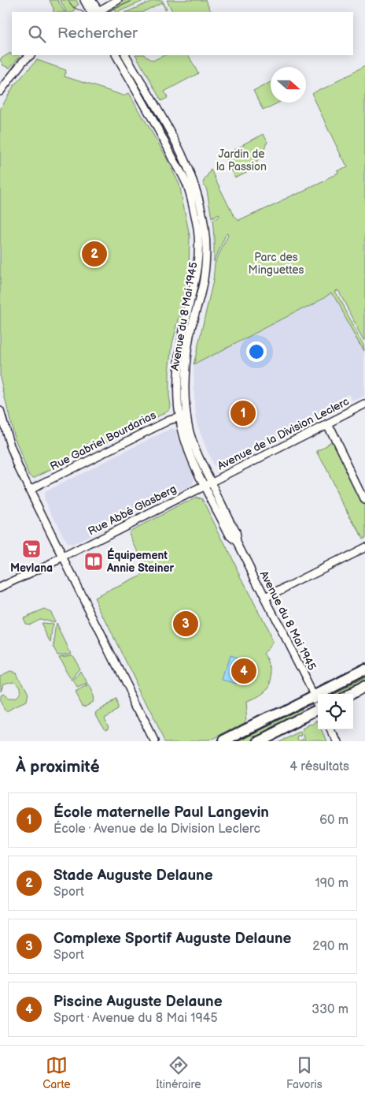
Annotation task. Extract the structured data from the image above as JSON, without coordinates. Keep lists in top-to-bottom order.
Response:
{
  "streets": {
    "street": [
      "Avenue du 8 Mai 1945",
      "Avenue de la Division Leclerc",
      "Rue Gabriel Bourdarias",
      "Rue Abbé Glasberg"
    ]
  },
  "crossings": [
    ["Avenue du 8 Mai 1945", "Avenue de la Division Leclerc"],
    ["Avenue du 8 Mai 1945", "Rue Gabriel Bourdarias"],
    ["Avenue du 8 Mai 1945", "Rue Abbé Glasberg"],
    ["Avenue de la Division Leclerc", "Rue Abbé Glasberg"]
  ],
  "parks": ["Jardin de la Passion", "Parc des Minguettes"],
  "places": {
    "supermarket": ["Mevlana"],
    "library": ["Équipement Annie Steiner"]
  },
  "north": "right",
  "page": {
    "search": "Rechercher",
    "pins": [
      "2",
      "1",
      "3",
      "4"
    ],
    "heading": ["À proximité", "4 résultats"],
    "list": [
      {
        "mark": "1",
        "name": "École maternelle Paul Langevin",
        "note": "École · Avenue de la Division Leclerc",
        "value": "60 m"
      },
      {
        "mark": "2",
        "name": "Stade Auguste Delaune",
        "note": "Sport",
        "value": "190 m"
      },
      {
        "mark": "3",
        "name": "Complexe Sportif Auguste Delaune",
        "note": "Sport",
        "value": "290 m"
      },
      {
        "mark": "4",
        "name": "Piscine Auguste Delaune",
        "note": "Sport · Avenue du 8 Mai 1945",
        "value": "330 m"
      }
    ],
    "nav": ["Carte", "Itinéraire", "Favoris"]
  }
}
